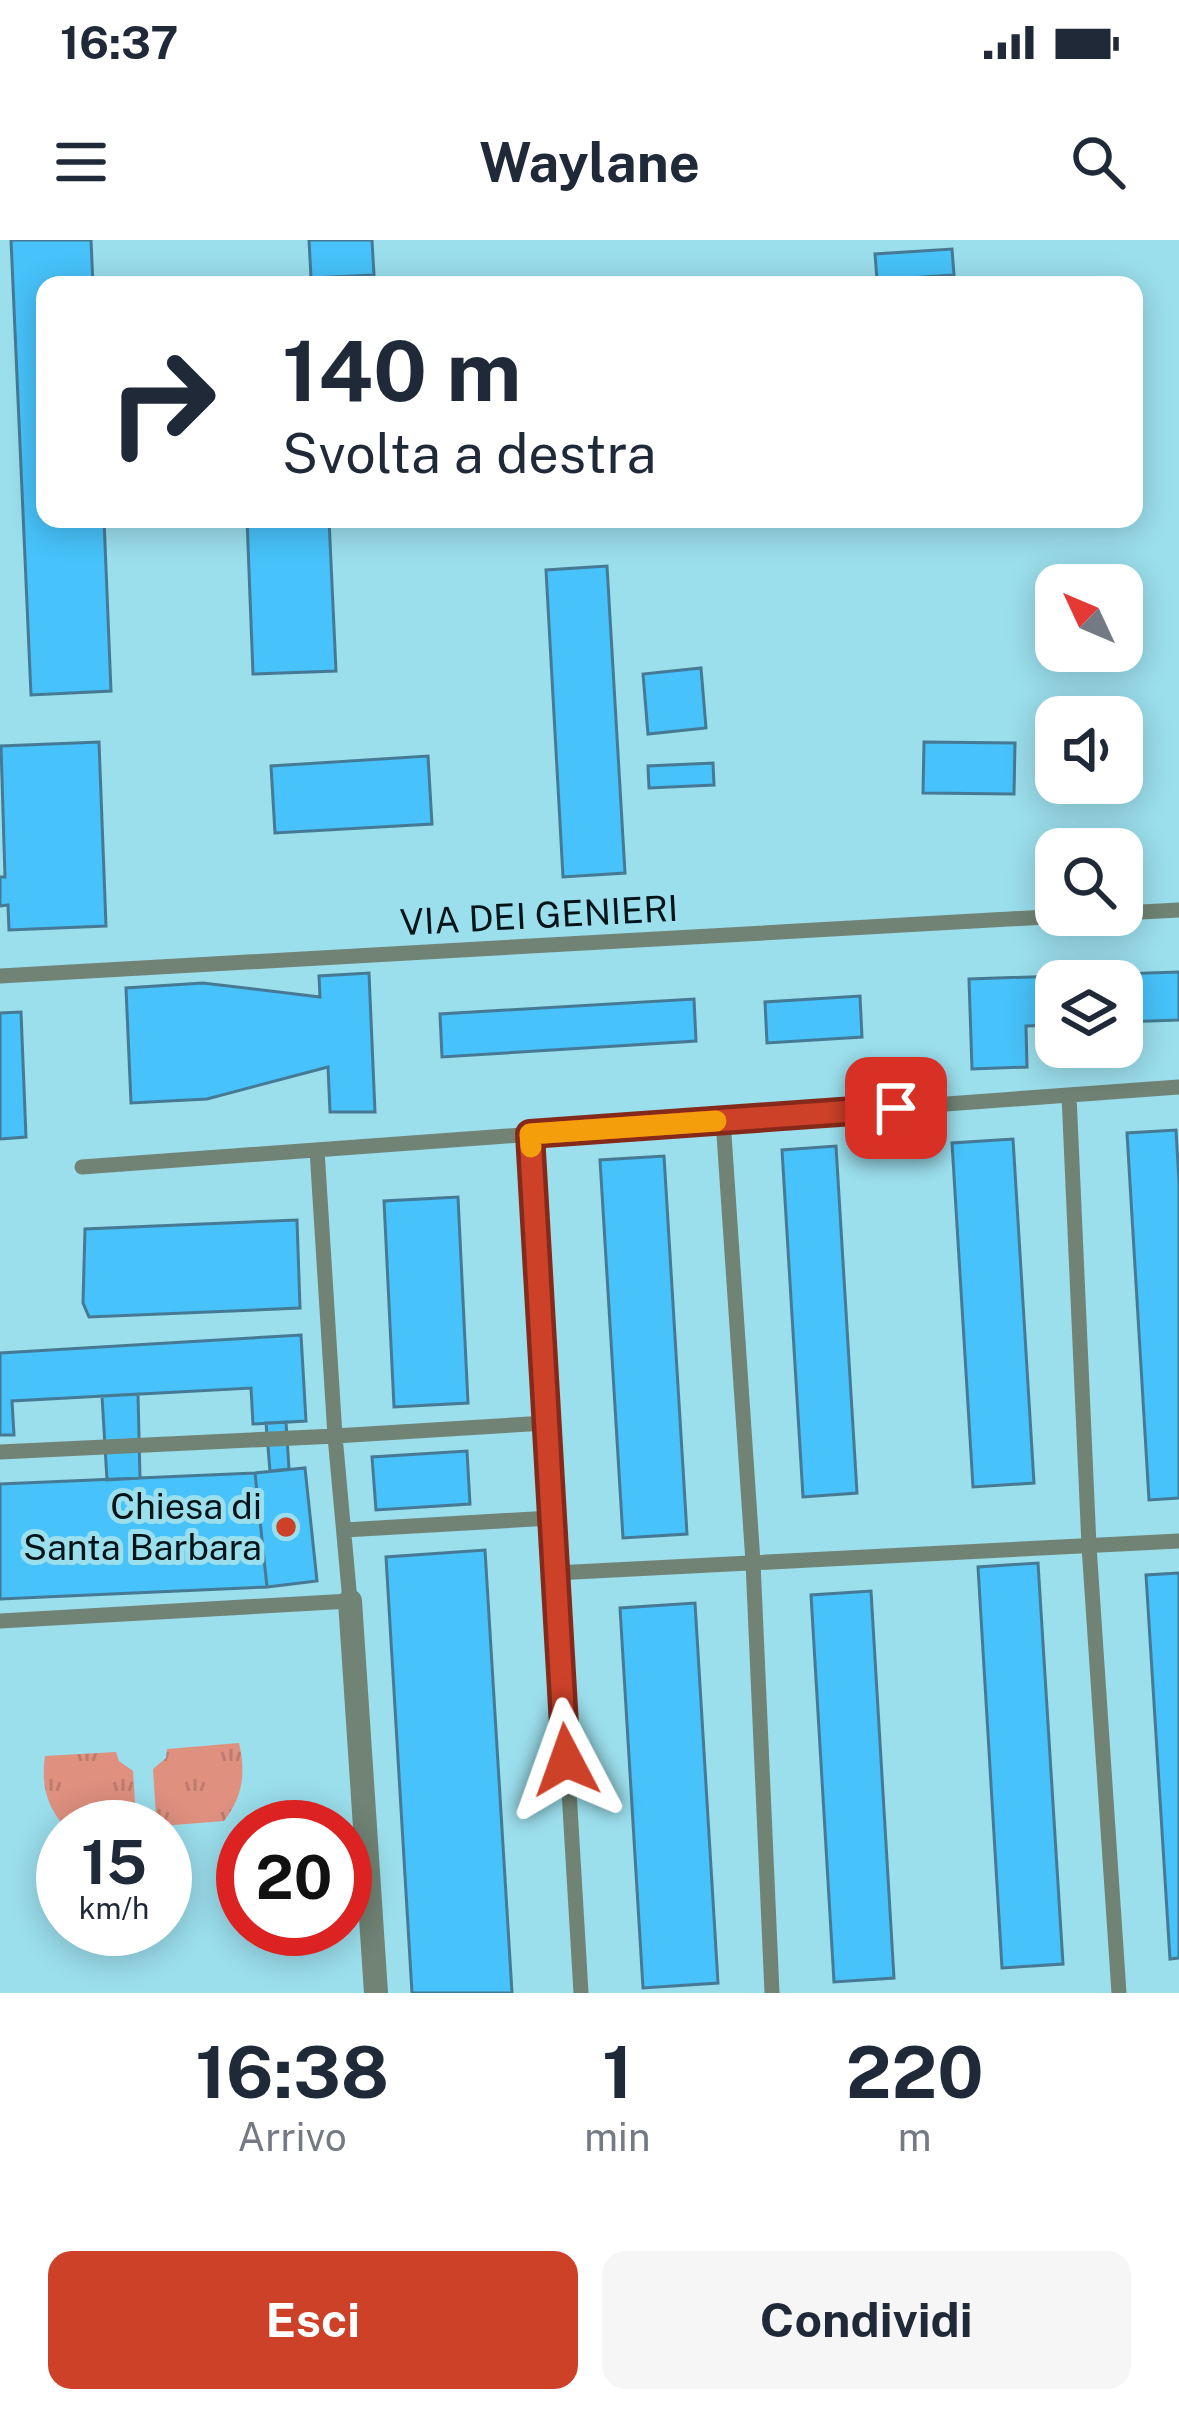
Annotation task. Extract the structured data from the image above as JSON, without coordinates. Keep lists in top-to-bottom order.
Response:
{
  "streets": {
    "lane": ["VIA DEI GENIERI"]
  },
  "places": ["Chiesa di Santa Barbara"],
  "north": "top left",
  "page": {
    "status": "16:37",
    "header": "Waylane",
    "turn": ["140 m", "Svolta a destra"],
    "speed": "15 km/h",
    "limit": "20",
    "eta": [
      "16:38",
      "Arrivo",
      "1",
      "min",
      "220",
      "m"
    ],
    "buttons": ["Esci", "Condividi"]
  }
}
